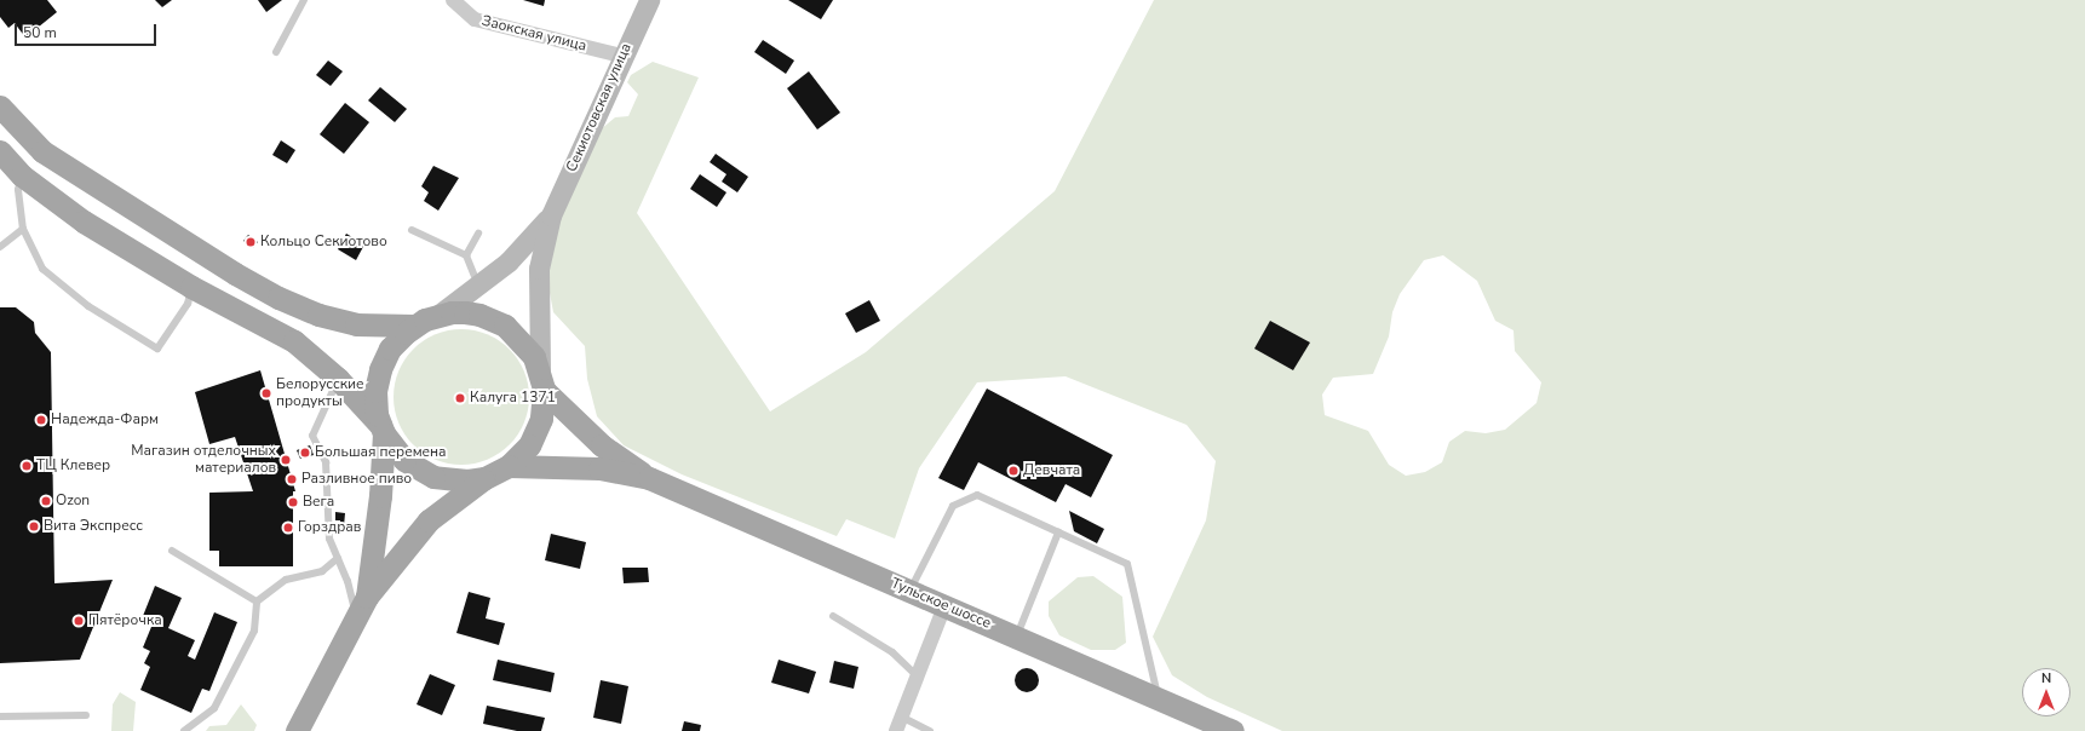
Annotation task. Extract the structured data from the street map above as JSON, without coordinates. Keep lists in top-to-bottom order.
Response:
{
  "streets": {
    "main road": ["Секиотовская улица", "Тульское шоссе"],
    "street": ["Заокская улица"]
  },
  "crossings": [
    ["Заокская улица", "Секиотовская улица"]
  ],
  "places": [
    "Кольцо Секиотово",
    "Белорусские продукты",
    "Калуга 1371",
    "Надежда-Фарм",
    "Большая перемена",
    "Магазин отделочных материалов",
    "ТЦ Клевер",
    "Девчата",
    "Разливное пиво",
    "Ozon",
    "Вега",
    "Вита Экспресс",
    "Горздрав",
    "Пятёрочка"
  ],
  "scale_bar": "50 m",
  "north": "top"
}
